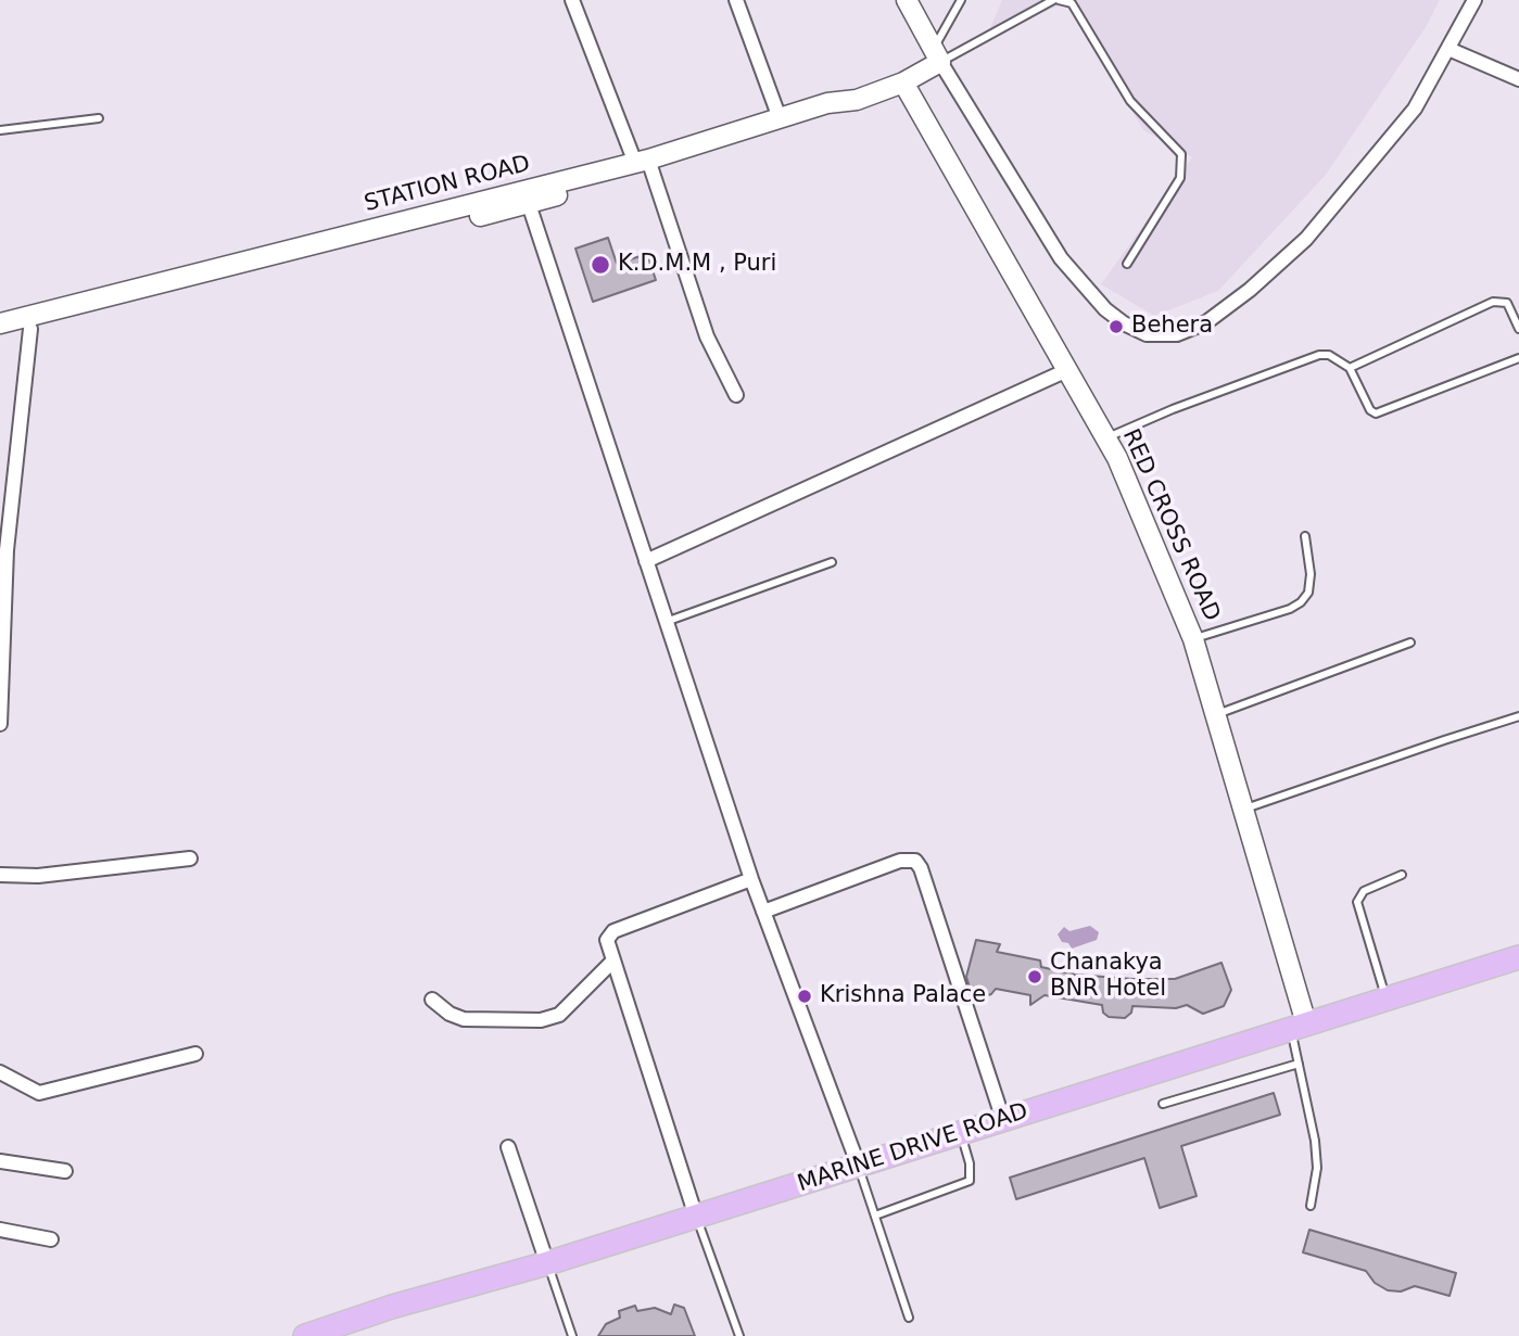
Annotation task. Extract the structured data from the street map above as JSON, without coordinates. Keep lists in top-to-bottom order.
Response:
{
  "streets": {
    "highway": ["MARINE DRIVE ROAD"],
    "main road": ["STATION ROAD", "RED CROSS ROAD"]
  },
  "crossings": [
    ["STATION ROAD", "RED CROSS ROAD"],
    ["RED CROSS ROAD", "MARINE DRIVE ROAD"]
  ],
  "places": [
    "K.D.M.M , Puri",
    "Behera",
    "Chanakya BNR Hotel",
    "Krishna Palace"
  ]
}
